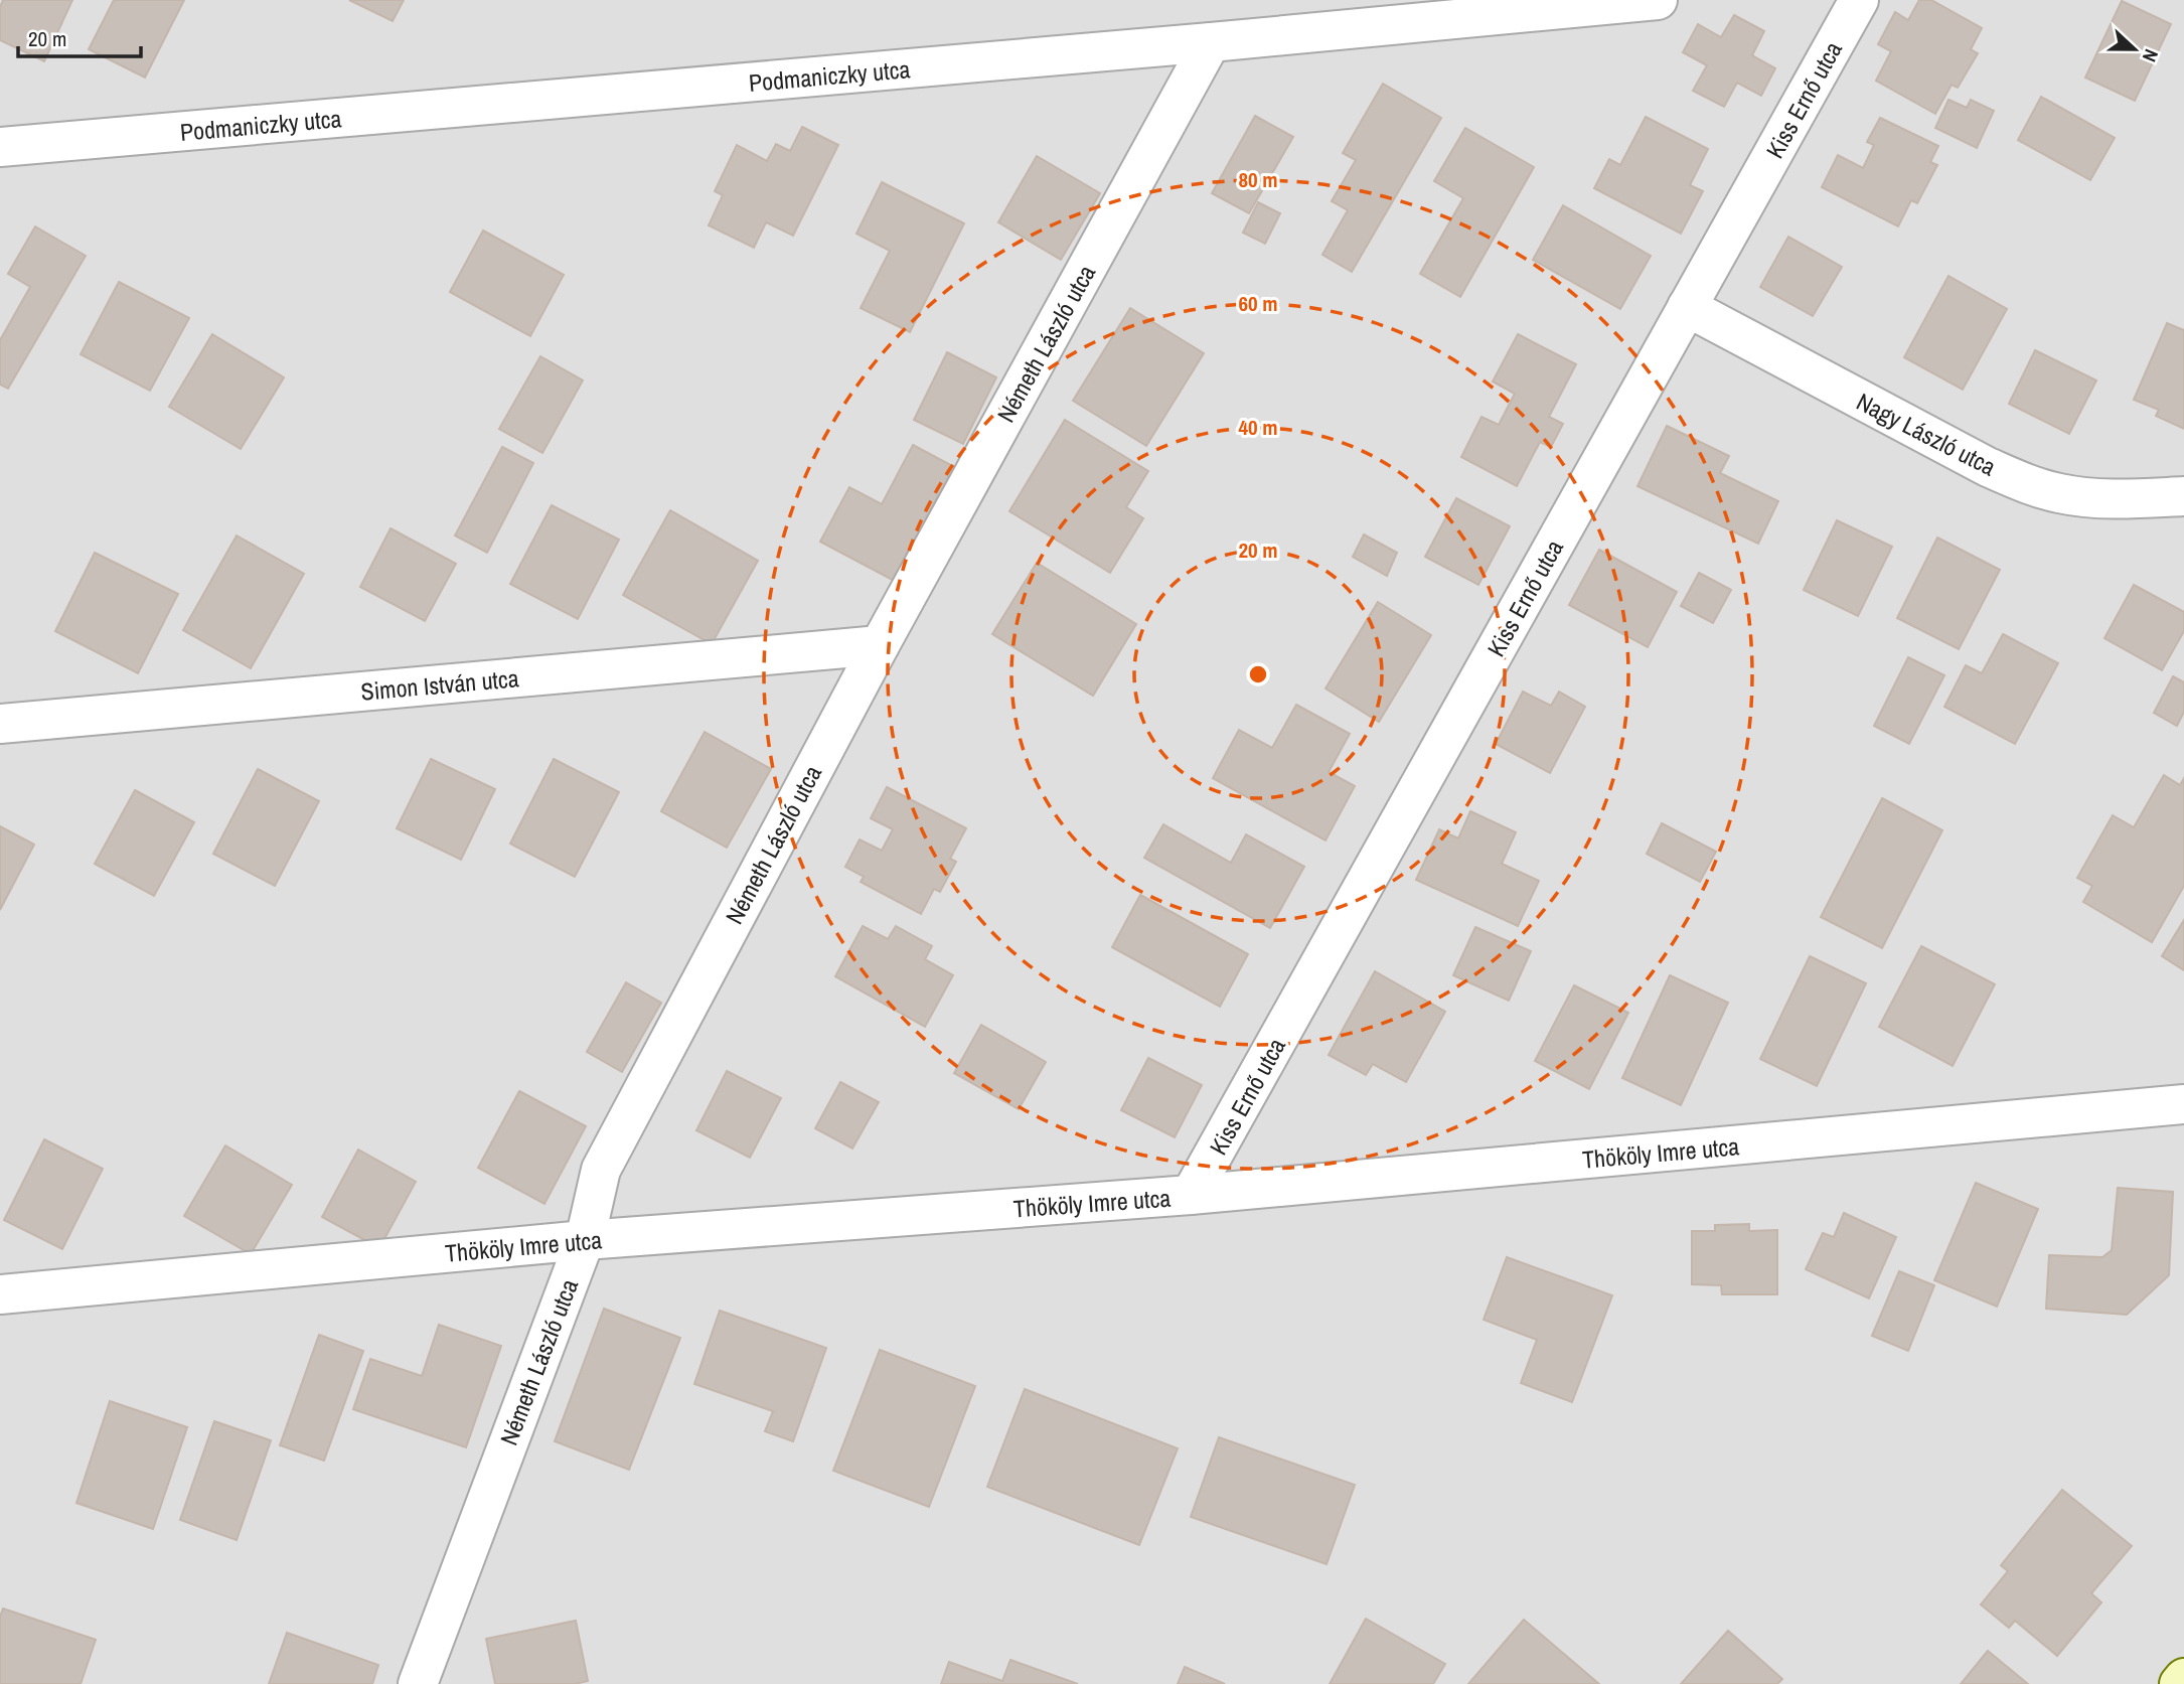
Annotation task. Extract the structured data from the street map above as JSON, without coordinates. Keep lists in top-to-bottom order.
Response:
{
  "streets": {
    "street": [
      "Podmaniczky utca",
      "Kiss Ernő utca",
      "Németh László utca",
      "Nagy László utca",
      "Simon István utca",
      "Thököly Imre utca"
    ]
  },
  "crossings": [
    ["Podmaniczky utca", "Németh László utca"],
    ["Kiss Ernő utca", "Nagy László utca"],
    ["Kiss Ernő utca", "Thököly Imre utca"],
    ["Németh László utca", "Simon István utca"],
    ["Németh László utca", "Thököly Imre utca"]
  ],
  "scale_bar": "20 m",
  "north": "right",
  "rings": [
    "80 m",
    "60 m",
    "40 m",
    "20 m"
  ]
}
